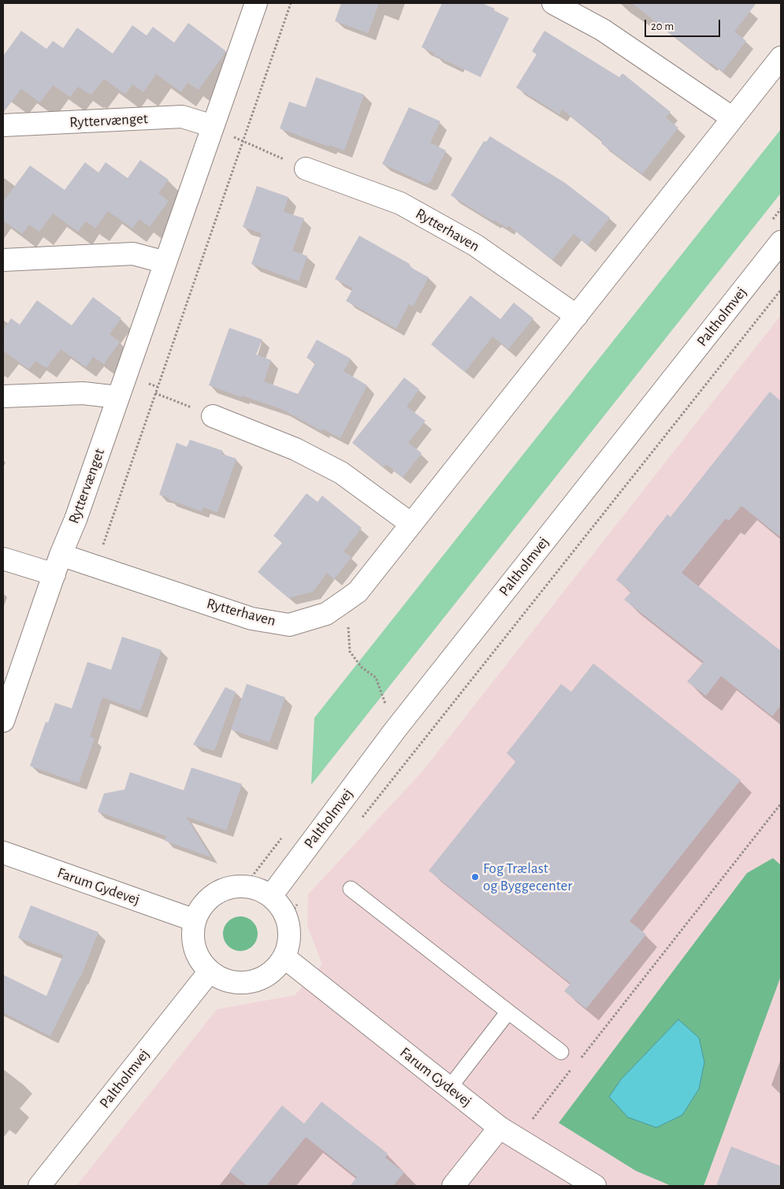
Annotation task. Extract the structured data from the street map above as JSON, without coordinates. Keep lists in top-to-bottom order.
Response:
{
  "streets": {
    "street": [
      "Ryttervænget",
      "Rytterhaven",
      "Paltholmvej",
      "Farum Gydevej"
    ]
  },
  "crossings": [
    ["Ryttervænget", "Rytterhaven"],
    ["Paltholmvej", "Farum Gydevej"]
  ],
  "places": ["Fog Trælast og Byggecenter"],
  "scale_bar": "20 m"
}
